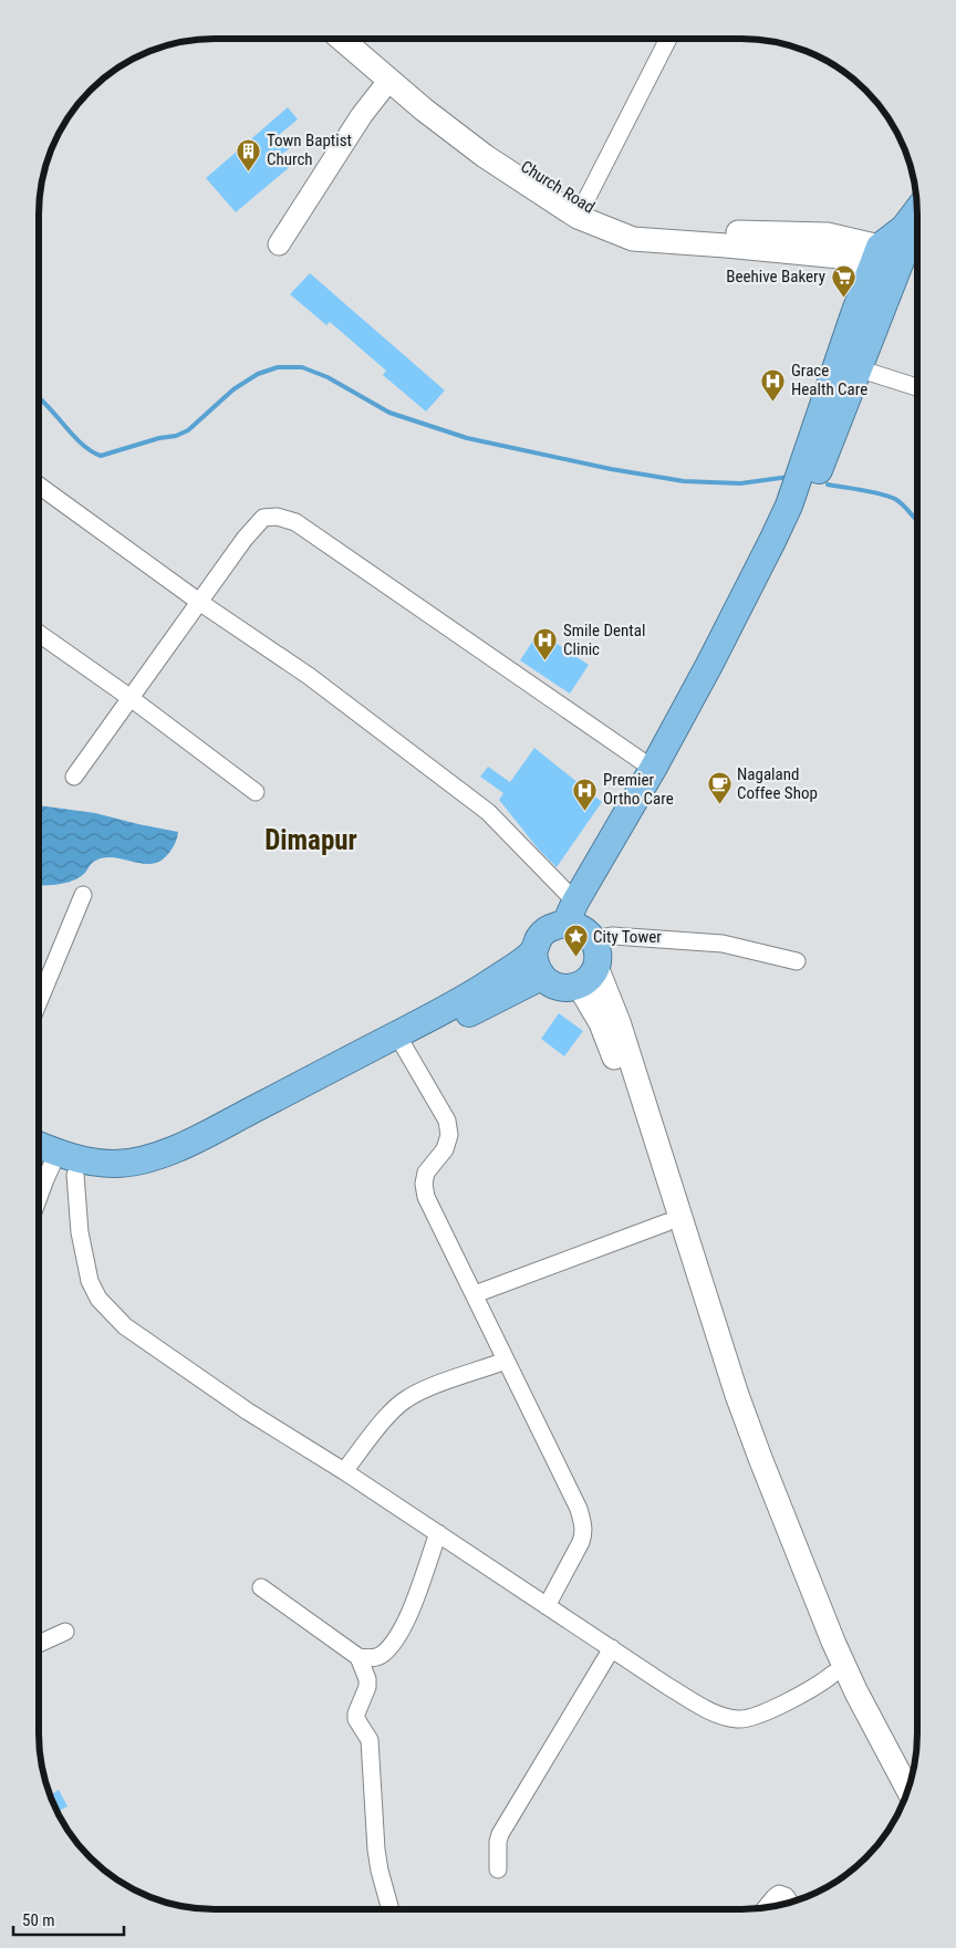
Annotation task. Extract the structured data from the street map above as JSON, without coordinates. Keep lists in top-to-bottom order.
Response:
{
  "streets": {
    "main road": ["Church Road"]
  },
  "districts": ["Dimapur"],
  "places": {
    "building": ["Town Baptist Church"],
    "supermarket": ["Beehive Bakery"],
    "hospital": ["Grace Health Care", "Smile Dental Clinic", "Premier Ortho Care"],
    "cafe": ["Nagaland Coffee Shop"],
    "place": ["City Tower"]
  },
  "scale_bar": "50 m"
}
